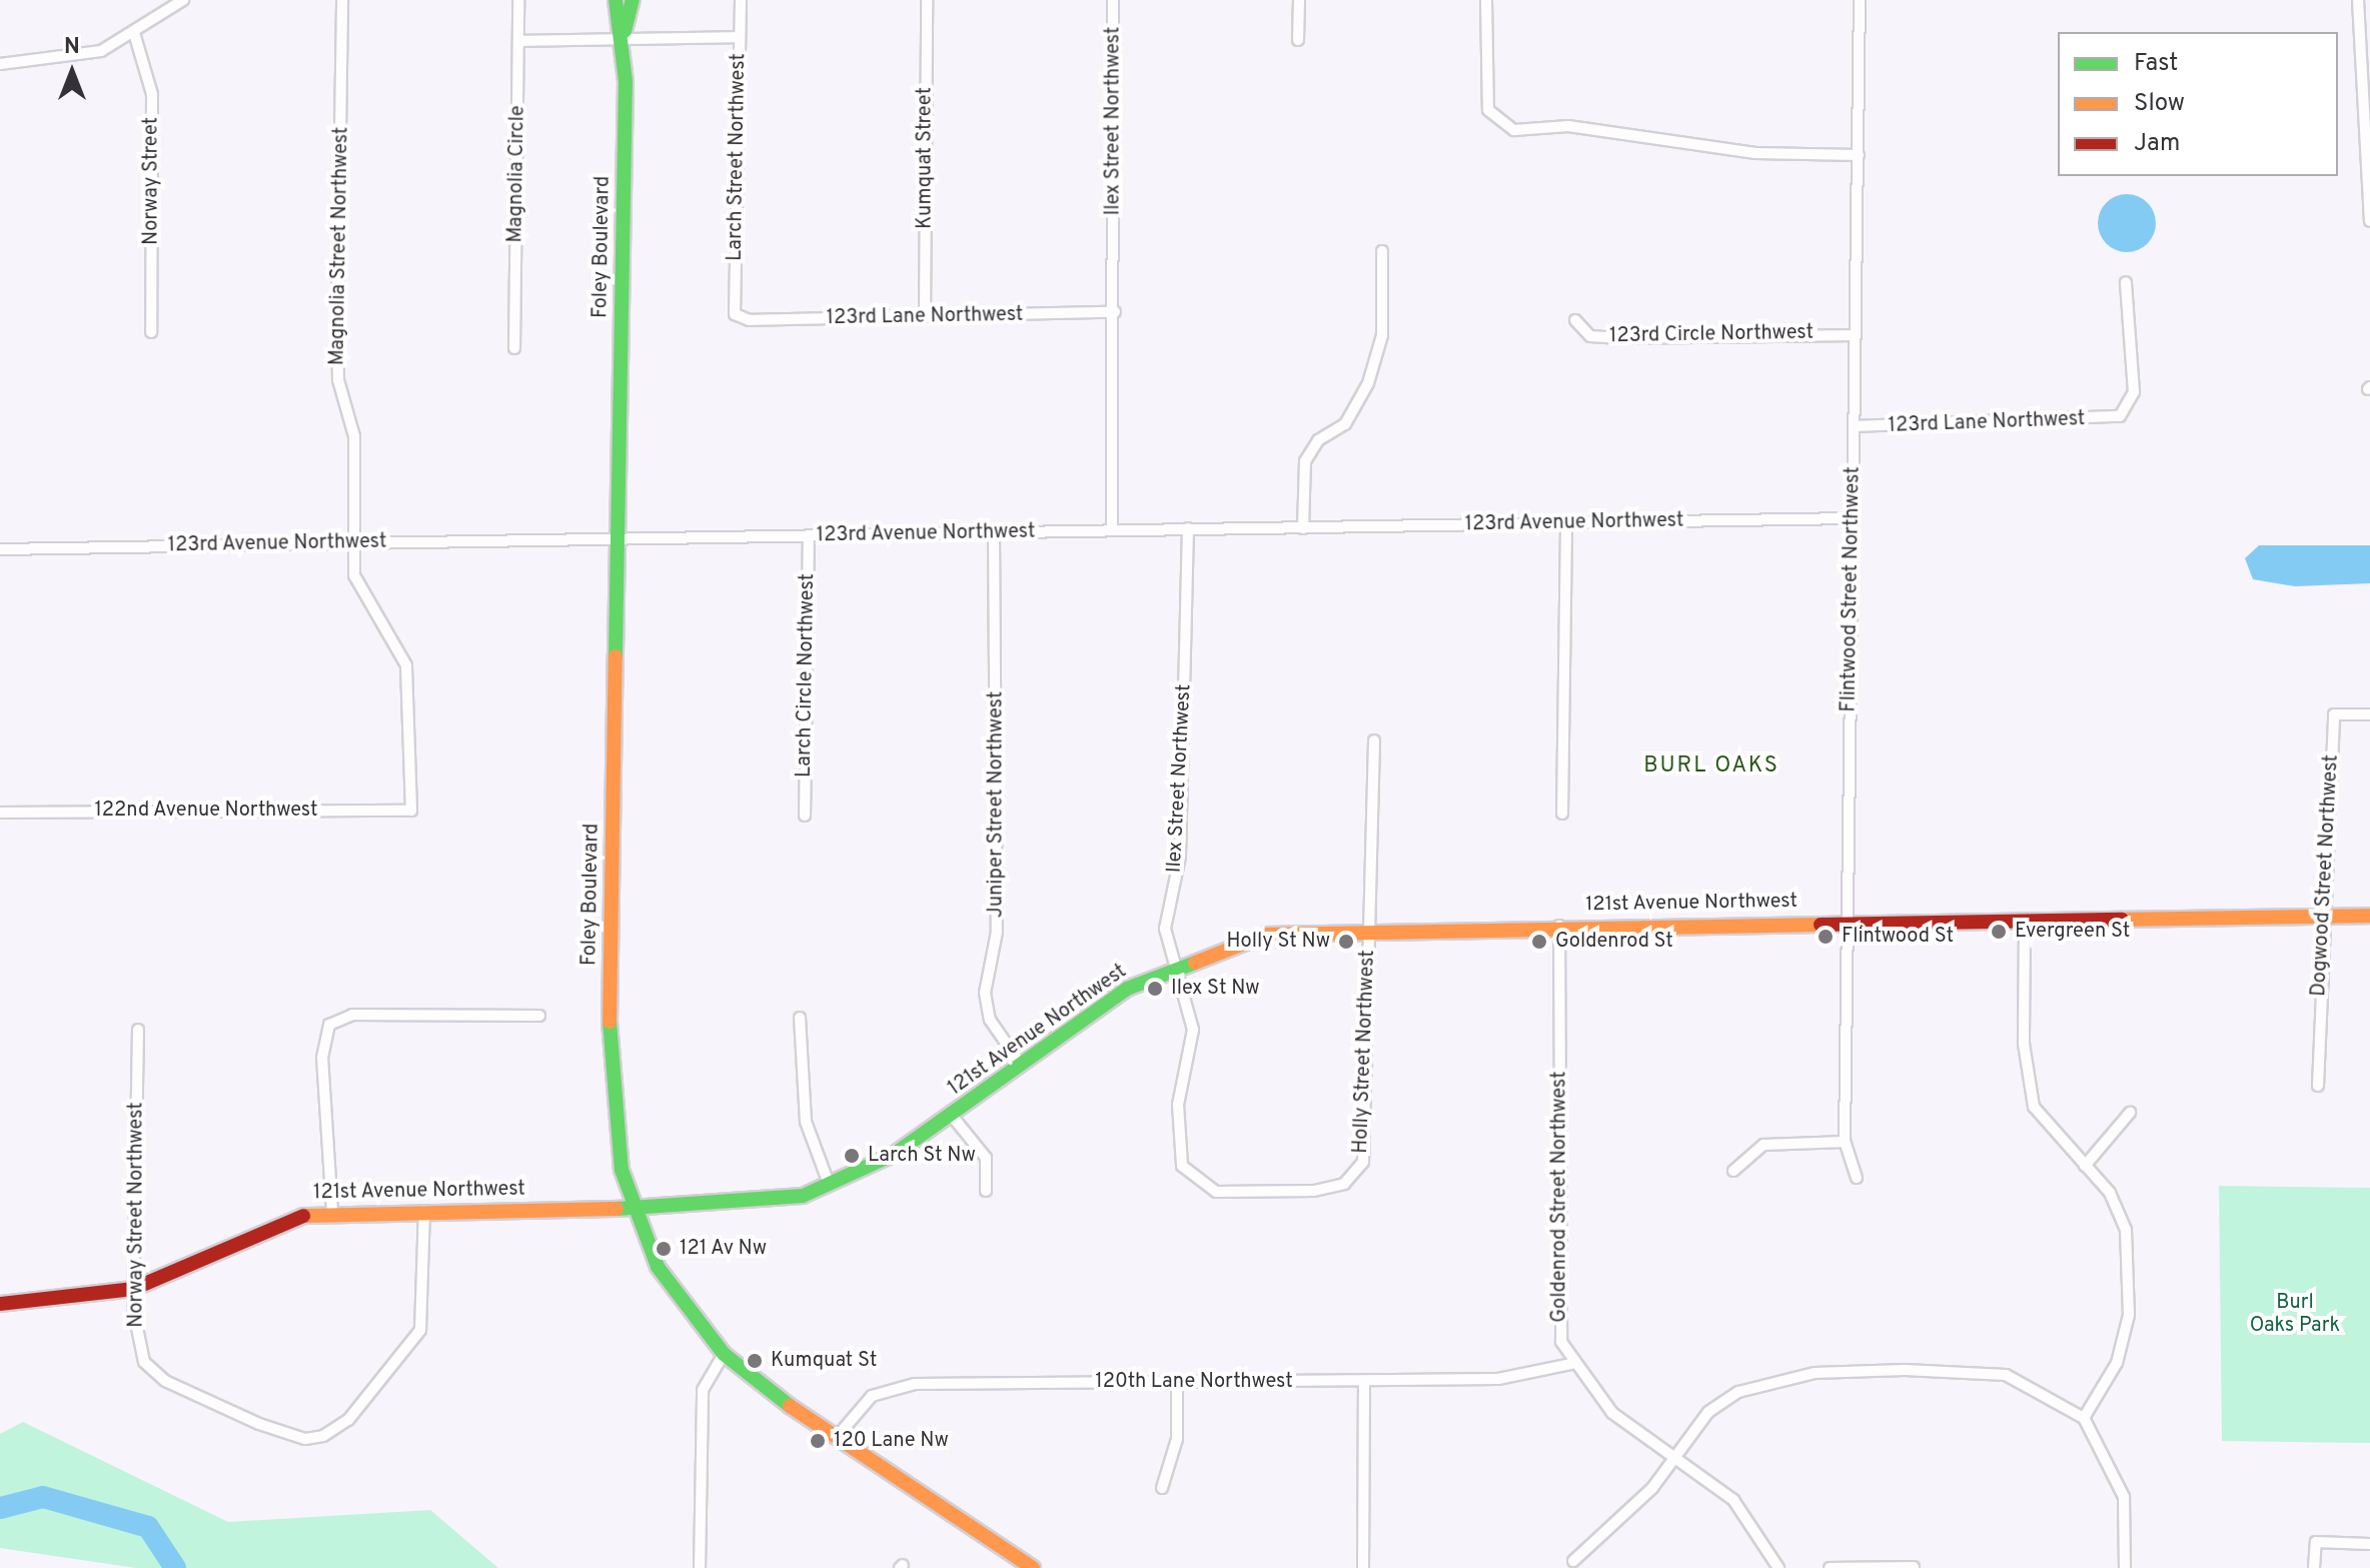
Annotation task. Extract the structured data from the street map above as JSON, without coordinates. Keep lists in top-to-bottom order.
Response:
{
  "streets": {
    "street": [
      "Ilex Street Northwest",
      "Larch Street Northwest",
      "Kumquat Street",
      "Magnolia Circle",
      "Norway Street",
      "Magnolia Street Northwest",
      "Foley Boulevard",
      "123rd Lane Northwest",
      "123rd Circle Northwest",
      "123rd Avenue Northwest",
      "Flintwood Street Northwest",
      "Larch Circle Northwest",
      "Juniper Street Northwest",
      "122nd Avenue Northwest",
      "Dogwood Street Northwest",
      "121st Avenue Northwest",
      "Holly Street Northwest",
      "Goldenrod Street Northwest",
      "Norway Street Northwest",
      "120th Lane Northwest"
    ]
  },
  "crossings": [
    ["Ilex Street Northwest", "123rd Lane Northwest"],
    ["Ilex Street Northwest", "123rd Avenue Northwest"],
    ["Ilex Street Northwest", "121st Avenue Northwest"],
    ["Ilex Street Northwest", "Holly Street Northwest"],
    ["Larch Street Northwest", "123rd Lane Northwest"],
    ["Kumquat Street", "123rd Lane Northwest"],
    ["Magnolia Street Northwest", "123rd Avenue Northwest"],
    ["Magnolia Street Northwest", "122nd Avenue Northwest"],
    ["Foley Boulevard", "123rd Avenue Northwest"],
    ["Foley Boulevard", "121st Avenue Northwest"],
    ["Foley Boulevard", "120th Lane Northwest"],
    ["123rd Lane Northwest", "Flintwood Street Northwest"],
    ["123rd Circle Northwest", "Flintwood Street Northwest"],
    ["123rd Avenue Northwest", "Flintwood Street Northwest"],
    ["123rd Avenue Northwest", "Larch Circle Northwest"],
    ["123rd Avenue Northwest", "Juniper Street Northwest"],
    ["Flintwood Street Northwest", "121st Avenue Northwest"],
    ["Juniper Street Northwest", "121st Avenue Northwest"],
    ["Dogwood Street Northwest", "121st Avenue Northwest"],
    ["121st Avenue Northwest", "Holly Street Northwest"],
    ["121st Avenue Northwest", "Goldenrod Street Northwest"],
    ["121st Avenue Northwest", "Norway Street Northwest"],
    ["Goldenrod Street Northwest", "120th Lane Northwest"]
  ],
  "districts": ["BURL OAKS"],
  "parks": ["Burl Oaks Park"],
  "places": [
    "Evergreen St",
    "Flintwood St",
    "Holly St Nw",
    "Goldenrod St",
    "Ilex St Nw",
    "Larch St Nw",
    "121 Av Nw",
    "Kumquat St",
    "120 Lane Nw"
  ],
  "legend": ["Fast", "Slow", "Jam"],
  "north": "top"
}
